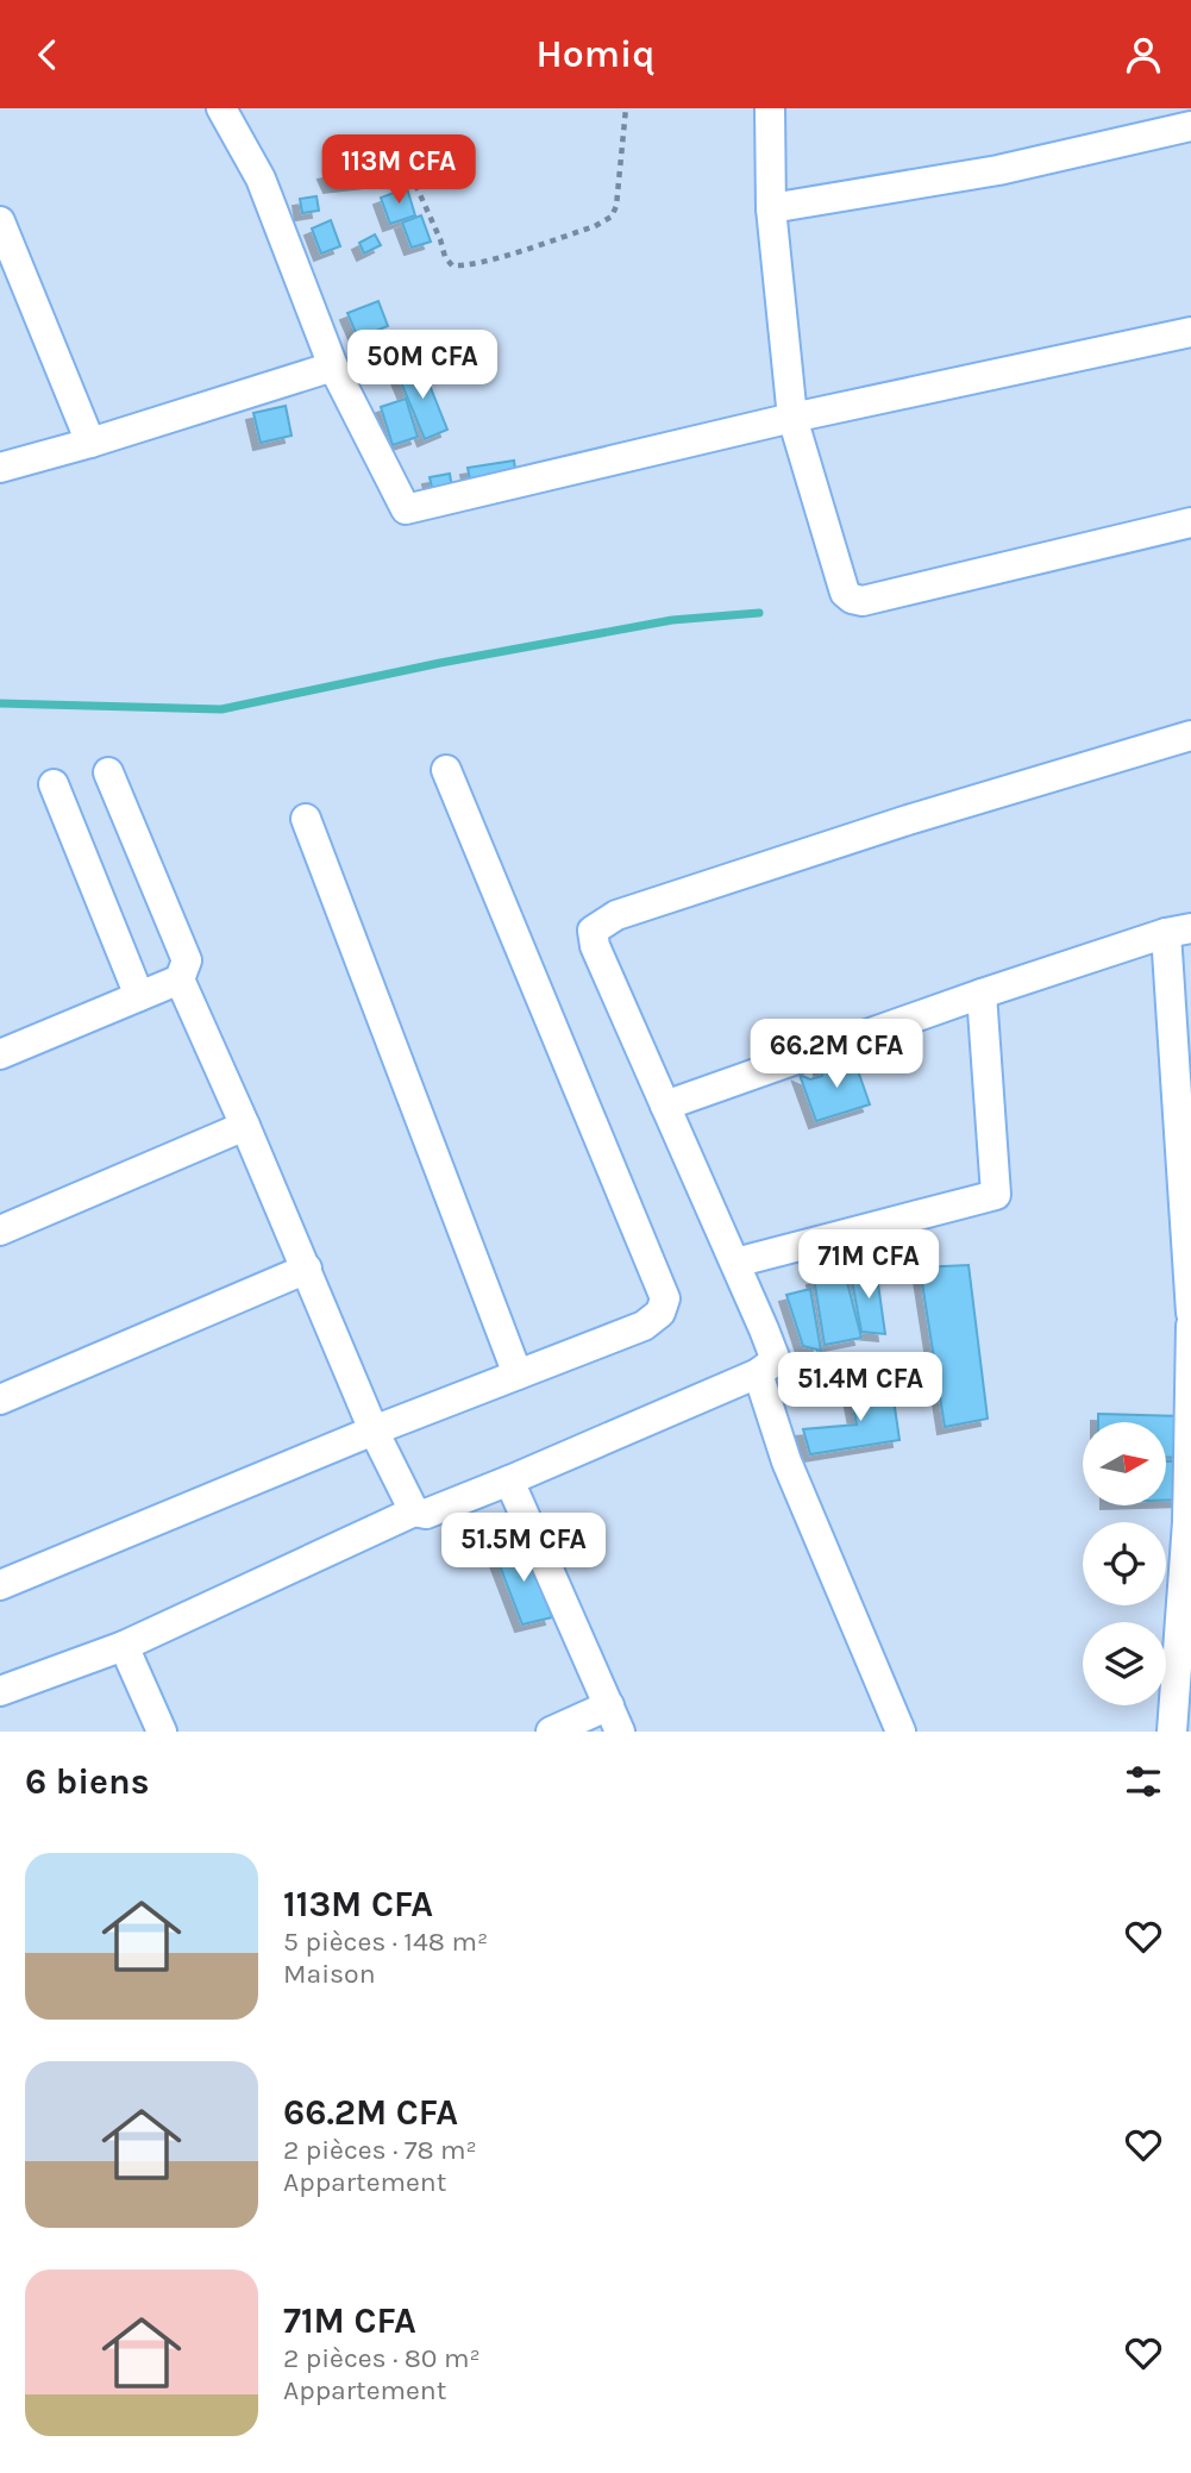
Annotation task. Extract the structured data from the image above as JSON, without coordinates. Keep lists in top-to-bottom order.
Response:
{
  "north": "right",
  "page": {
    "header": "Homiq",
    "price": [
      "113M CFA",
      "50M CFA",
      "66.2M CFA",
      "71M CFA",
      "51.4M CFA",
      "51.5M CFA"
    ],
    "heading": "6 biens",
    "list": [
      {
        "name": "113M CFA",
        "note": "5 pièces · 148 m² · Maison"
      },
      {
        "name": "66.2M CFA",
        "note": "2 pièces · 78 m² · Appartement"
      },
      {
        "name": "71M CFA",
        "note": "2 pièces · 80 m² · Appartement"
      }
    ]
  }
}
